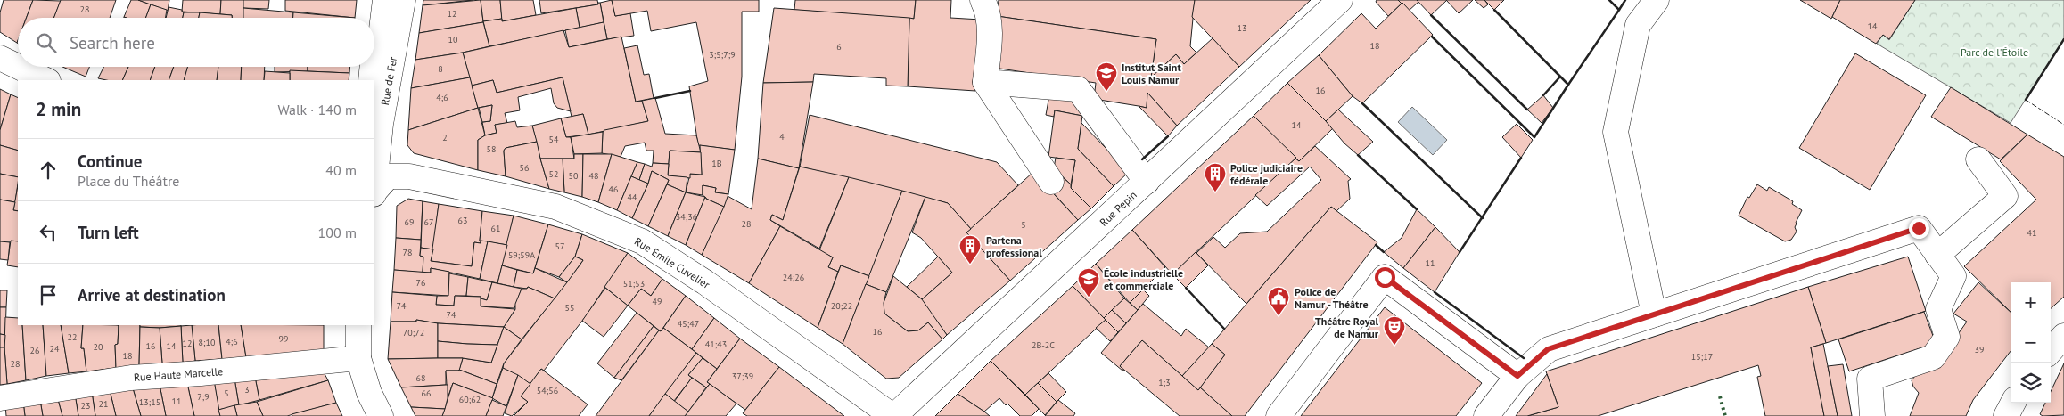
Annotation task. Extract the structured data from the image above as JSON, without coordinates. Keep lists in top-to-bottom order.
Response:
{
  "streets": {
    "street": [
      "Rue de Fer",
      "Rue Pepin",
      "Rue Emile Cuvelier",
      "Rue Haute Marcelle"
    ]
  },
  "crossings": [
    ["Rue de Fer", "Rue Emile Cuvelier"],
    ["Rue Pepin", "Rue Emile Cuvelier"]
  ],
  "parks": ["Parc de l'Étoile"],
  "places": {
    "school or university": ["Institut Saint Louis Namur", "École industrielle et commerciale"],
    "building": ["Police judiciaire fédérale", "Partena professional"],
    "public building": ["Police de Namur - Théâtre"],
    "theatre": ["Théâtre Royal de Namur"]
  },
  "house_numbers": [
    "28",
    "12",
    "14",
    "13",
    "10",
    "18",
    "6",
    "3;5;7;9",
    "8",
    "16",
    "4;6",
    "14",
    "4",
    "2",
    "54",
    "58",
    "1B",
    "56",
    "52",
    "50",
    "48",
    "46",
    "44",
    "34;36",
    "63",
    "69",
    "67",
    "28",
    "5",
    "61",
    "41",
    "57",
    "78",
    "59;59A",
    "11",
    "24;26",
    "76",
    "51;53",
    "49",
    "74",
    "20;22",
    "55",
    "74",
    "45;47",
    "16",
    "70;72",
    "22",
    "99",
    "4;6",
    "8;10",
    "12",
    "41;43",
    "2B-2C",
    "16",
    "14",
    "20",
    "24",
    "39",
    "26",
    "18",
    "15;17",
    "28",
    "37;39",
    "68",
    "1;3",
    "3",
    "54;56",
    "5",
    "66",
    "7;9",
    "60;62",
    "11",
    "13;15",
    "21",
    "23"
  ],
  "page": {
    "search": "Search here",
    "heading": ["2 min", "Walk · 140 m"],
    "list": [
      ["Continue", "Place du Théâtre", "40 m"],
      ["Turn left", "100 m"],
      "Arrive at destination"
    ],
    "map_buttons": ["+", "−"]
  }
}
